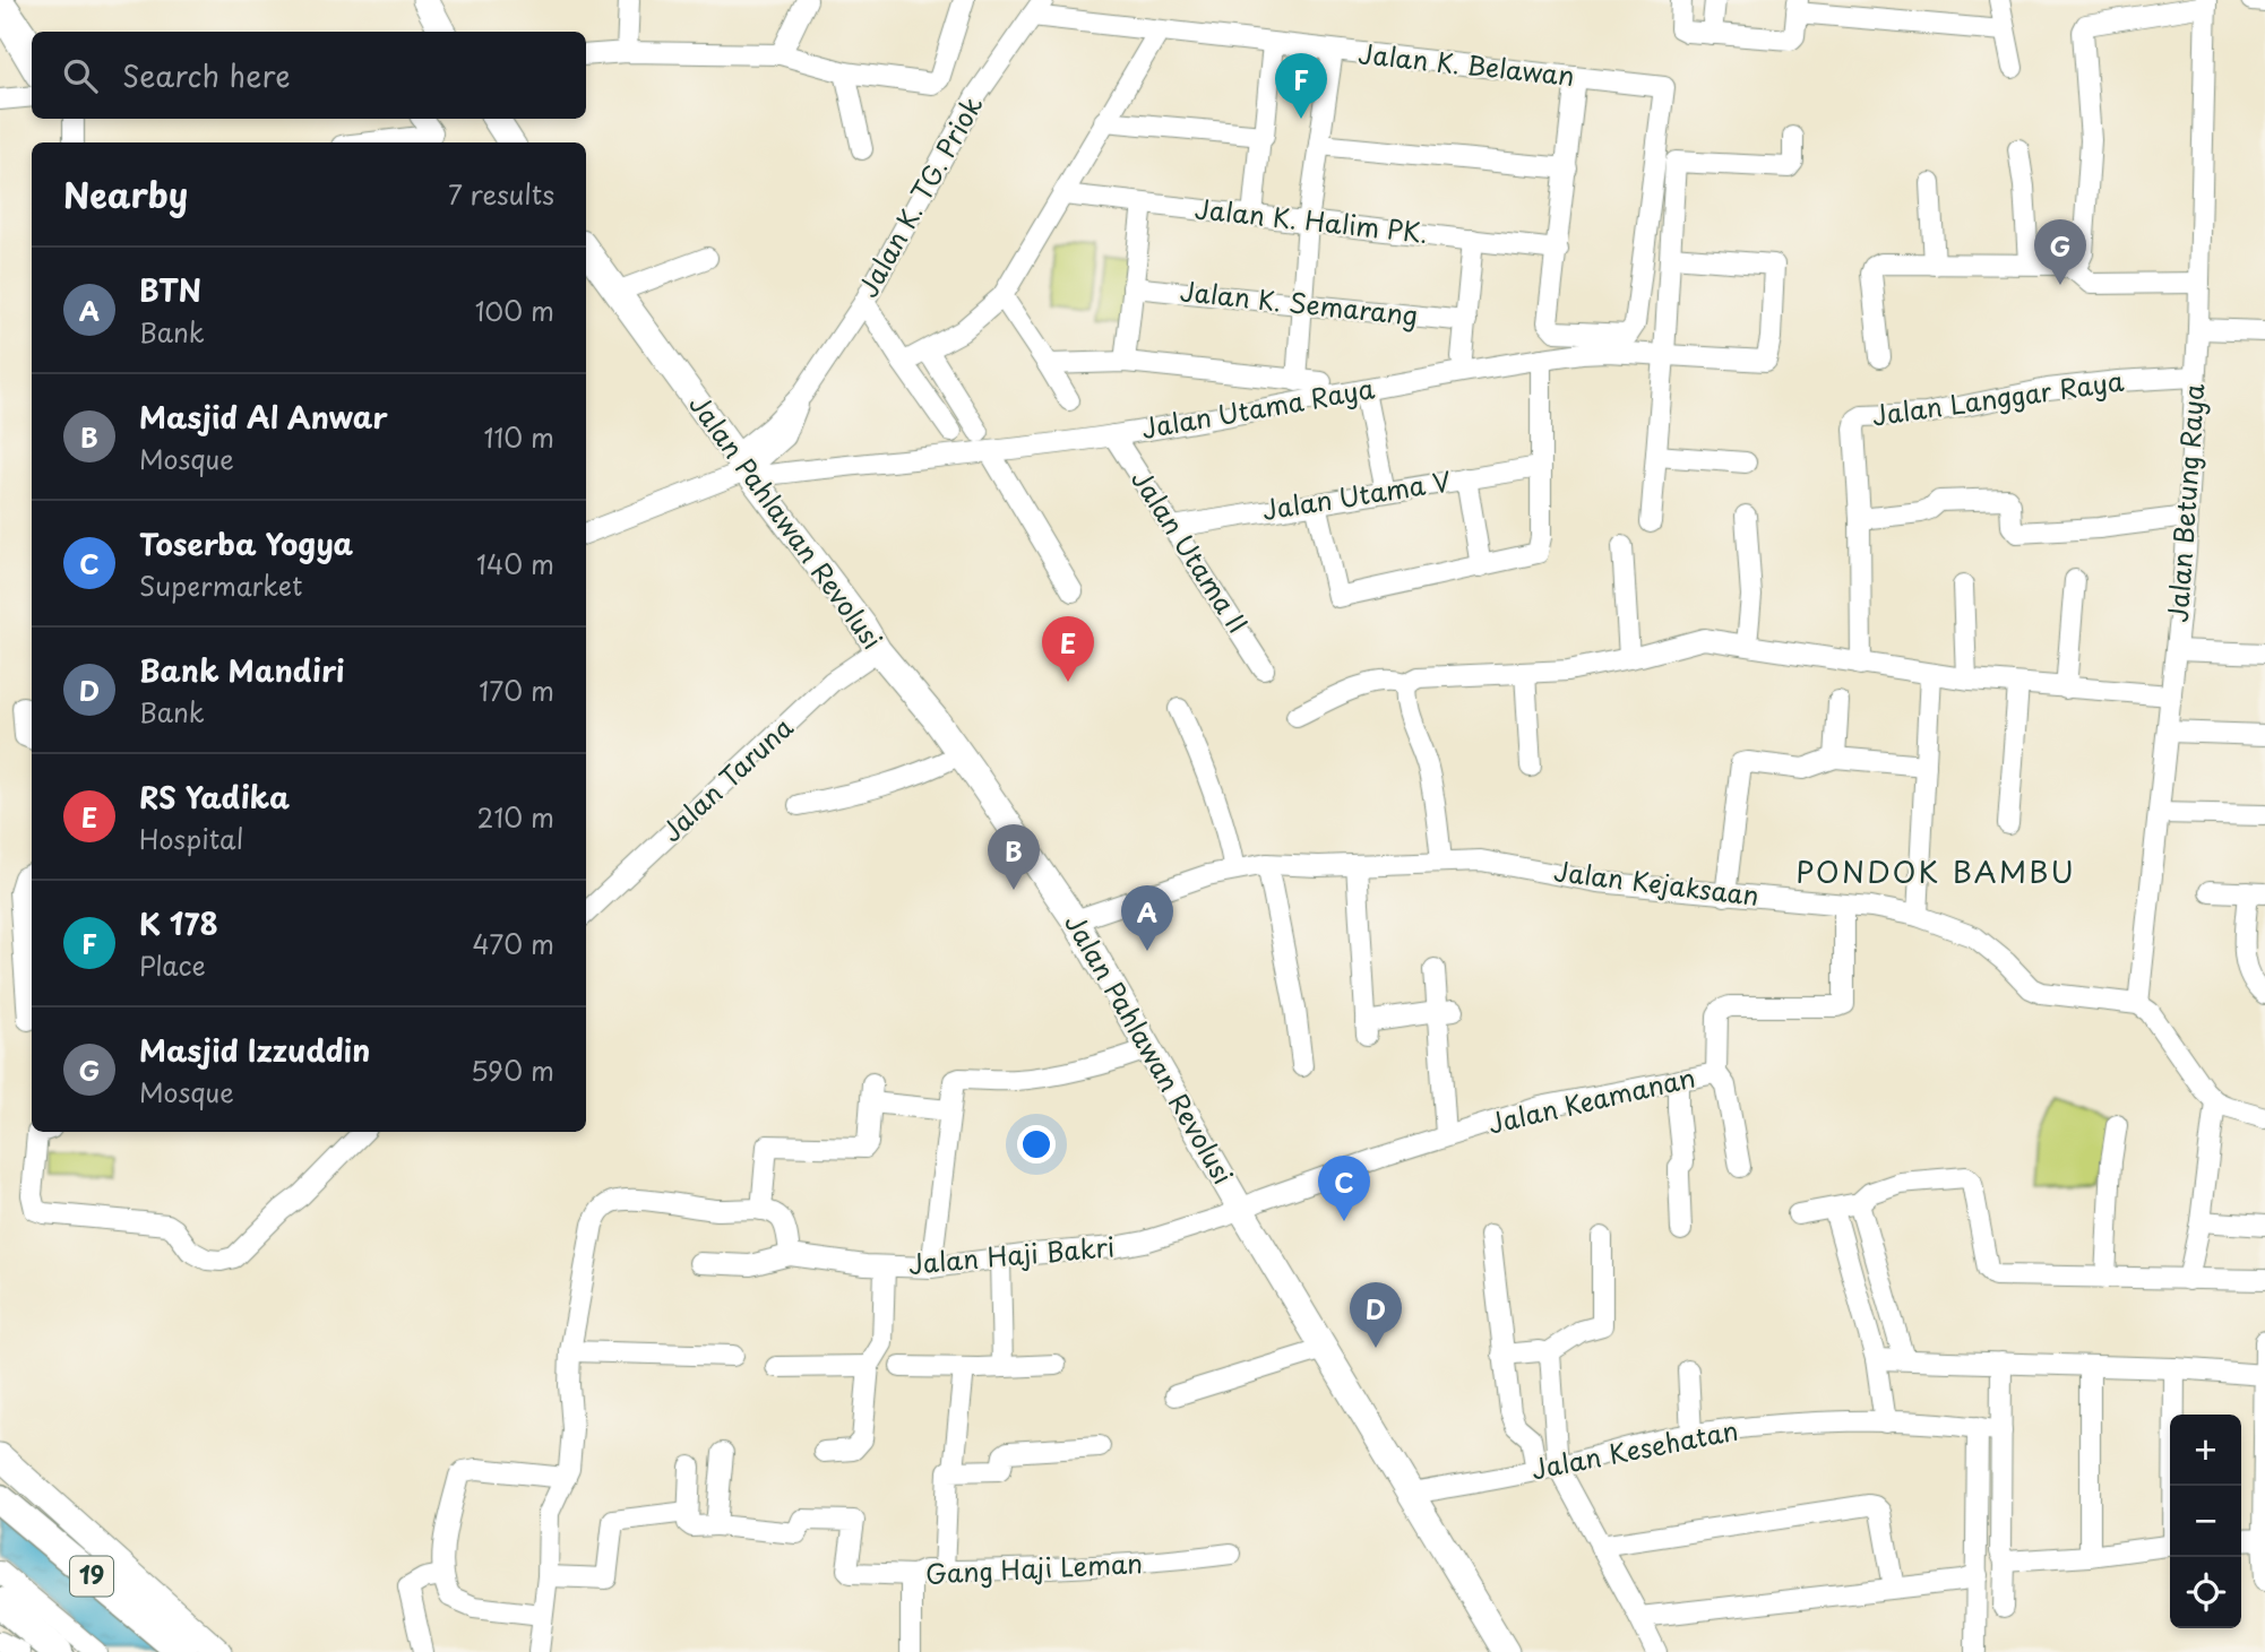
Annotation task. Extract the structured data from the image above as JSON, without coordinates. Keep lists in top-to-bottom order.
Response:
{
  "streets": {
    "highway": ["19"],
    "main road": ["Jalan Pahlawan Revolusi"],
    "street": [
      "Jalan K. Belawan",
      "Jalan K. TG. Priok",
      "Jalan K. Halim PK.",
      "Jalan K. Semarang",
      "Jalan Langgar Raya",
      "Jalan Utama Raya",
      "Jalan Utama V",
      "Jalan Betung Raya",
      "Jalan Utama II",
      "Jalan Taruna",
      "Jalan Kejaksaan",
      "Jalan Keamanan",
      "Jalan Haji Bakri",
      "Jalan Kesehatan",
      "Gang Haji Leman"
    ]
  },
  "crossings": [
    ["Jalan K. Belawan", "Jalan K. TG. Priok"],
    ["Jalan K. Belawan", "Jalan K. Halim PK."],
    ["Jalan K. TG. Priok", "Jalan Utama Raya"],
    ["Jalan K. TG. Priok", "Jalan Pahlawan Revolusi"],
    ["Jalan Langgar Raya", "Jalan Betung Raya"],
    ["Jalan Utama Raya", "Jalan Pahlawan Revolusi"],
    ["Jalan Utama Raya", "Jalan Utama II"],
    ["Jalan Utama V", "Jalan Utama II"],
    ["Jalan Betung Raya", "Jalan Kejaksaan"],
    ["Jalan Pahlawan Revolusi", "Jalan Taruna"],
    ["Jalan Pahlawan Revolusi", "Jalan Kejaksaan"],
    ["Jalan Pahlawan Revolusi", "Jalan Keamanan"],
    ["Jalan Pahlawan Revolusi", "Jalan Haji Bakri"],
    ["Jalan Pahlawan Revolusi", "Jalan Kesehatan"],
    ["Jalan Kejaksaan", "Jalan Keamanan"],
    ["Jalan Keamanan", "Jalan Haji Bakri"]
  ],
  "districts": ["PONDOK BAMBU"],
  "page": {
    "search": "Search here",
    "pins": [
      "F",
      "G",
      "E",
      "B",
      "A",
      "C",
      "D"
    ],
    "heading": ["Nearby", "7 results"],
    "list": [
      {
        "mark": "A",
        "name": "BTN",
        "note": "Bank",
        "value": "100 m"
      },
      {
        "mark": "B",
        "name": "Masjid Al Anwar",
        "note": "Mosque",
        "value": "110 m"
      },
      {
        "mark": "C",
        "name": "Toserba Yogya",
        "note": "Supermarket",
        "value": "140 m"
      },
      {
        "mark": "D",
        "name": "Bank Mandiri",
        "note": "Bank",
        "value": "170 m"
      },
      {
        "mark": "E",
        "name": "RS Yadika",
        "note": "Hospital",
        "value": "210 m"
      },
      {
        "mark": "F",
        "name": "K 178",
        "note": "Place",
        "value": "470 m"
      },
      {
        "mark": "G",
        "name": "Masjid Izzuddin",
        "note": "Mosque",
        "value": "590 m"
      }
    ],
    "map_buttons": ["+", "−"]
  }
}
